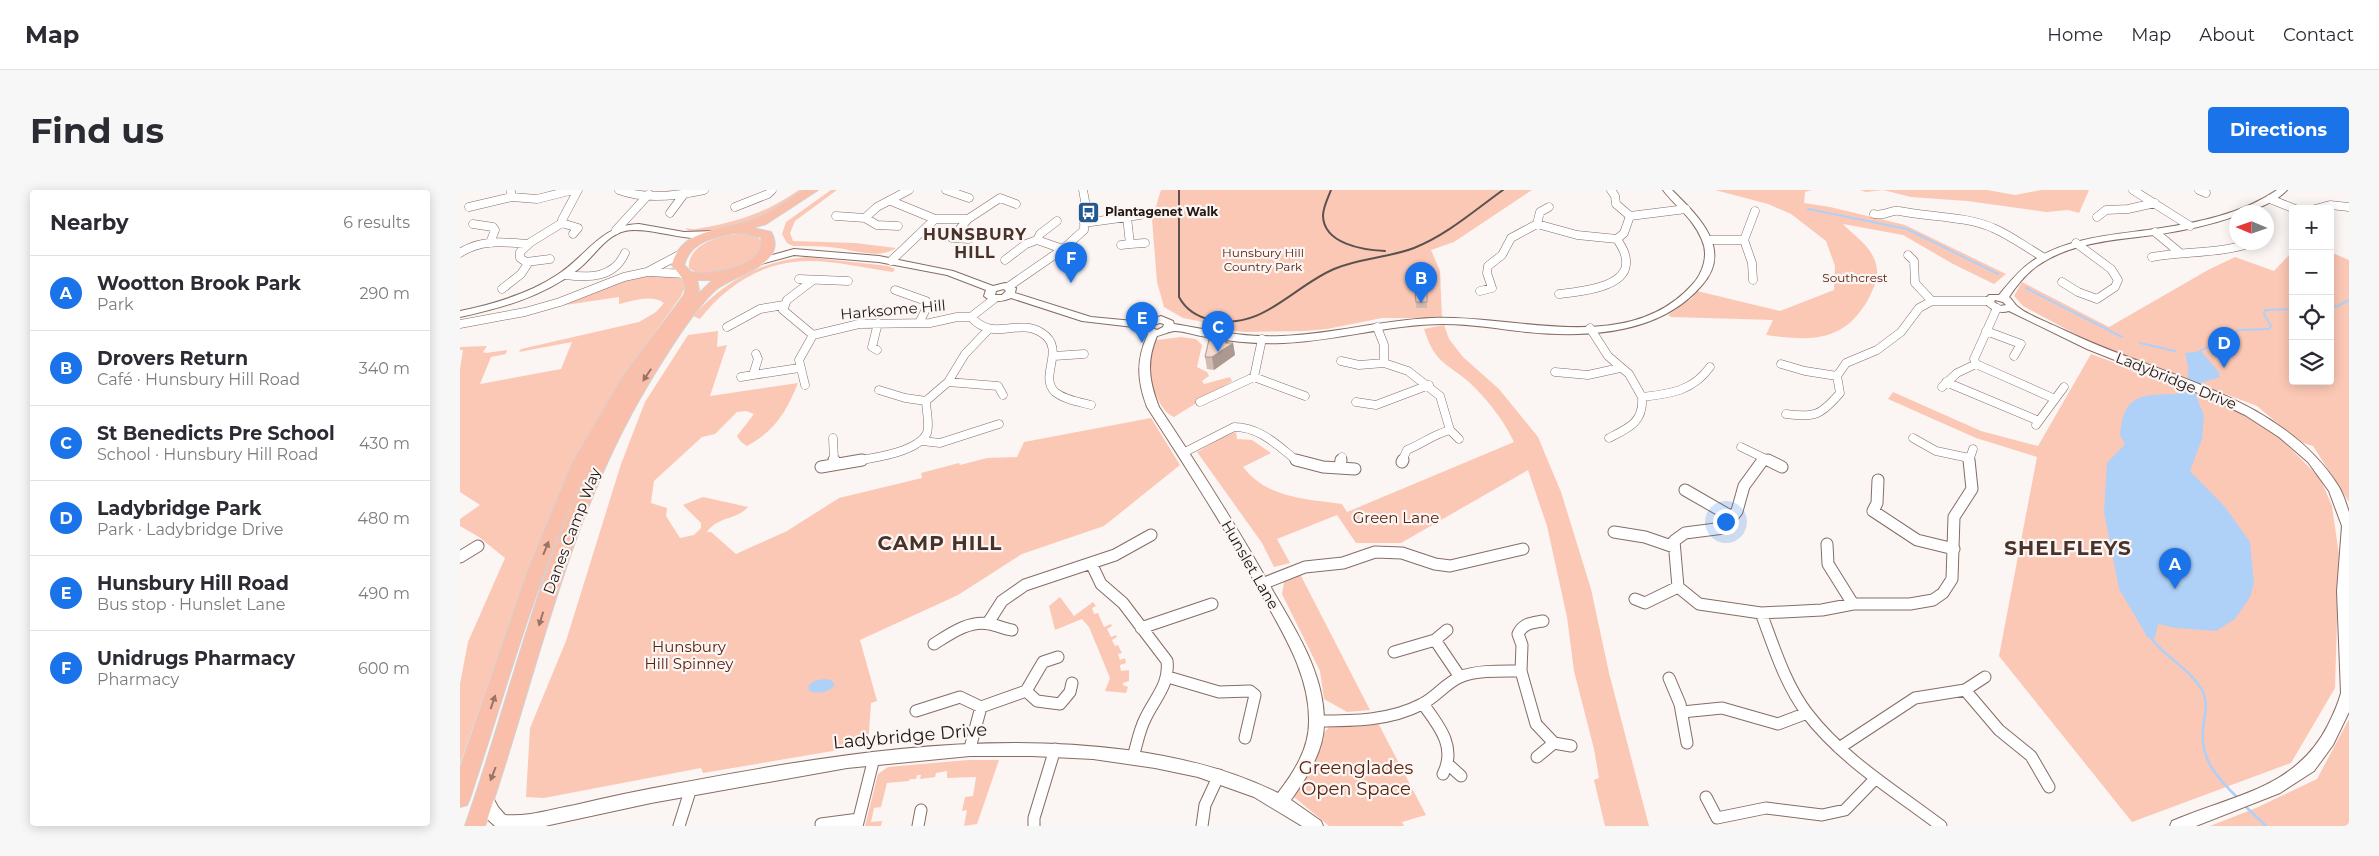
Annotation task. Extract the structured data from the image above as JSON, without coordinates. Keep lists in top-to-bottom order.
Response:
{
  "streets": {
    "highway": ["Danes Camp Way"],
    "street": ["Harksome Hill", "Ladybridge Drive", "Hunslet Lane"]
  },
  "crossings": [
    ["Ladybridge Drive", "Danes Camp Way"],
    ["Ladybridge Drive", "Hunslet Lane"]
  ],
  "districts": ["HUNSBURY HILL", "CAMP HILL", "SHELFLEYS"],
  "parks": [
    "Hunsbury Hill Country Park",
    "Southcrest",
    "Green Lane",
    "Hunsbury Hill Spinney",
    "Greenglades Open Space"
  ],
  "places": {
    "bus stop": ["Plantagenet Walk"]
  },
  "north": "left",
  "page": {
    "header": "Map",
    "nav": [
      "Home",
      "Map",
      "About",
      "Contact"
    ],
    "buttons": "Directions",
    "title": "Find us",
    "heading": ["Nearby", "6 results"],
    "map_buttons": ["+", "−"],
    "pins": [
      "F",
      "B",
      "E",
      "C",
      "D",
      "A"
    ],
    "list": [
      {
        "mark": "A",
        "name": "Wootton Brook Park",
        "note": "Park",
        "value": "290 m"
      },
      {
        "mark": "B",
        "name": "Drovers Return",
        "note": "Café · Hunsbury Hill Road",
        "value": "340 m"
      },
      {
        "mark": "C",
        "name": "St Benedicts Pre School",
        "note": "School · Hunsbury Hill Road",
        "value": "430 m"
      },
      {
        "mark": "D",
        "name": "Ladybridge Park",
        "note": "Park · Ladybridge Drive",
        "value": "480 m"
      },
      {
        "mark": "E",
        "name": "Hunsbury Hill Road",
        "note": "Bus stop · Hunslet Lane",
        "value": "490 m"
      },
      {
        "mark": "F",
        "name": "Unidrugs Pharmacy",
        "note": "Pharmacy",
        "value": "600 m"
      }
    ]
  }
}
